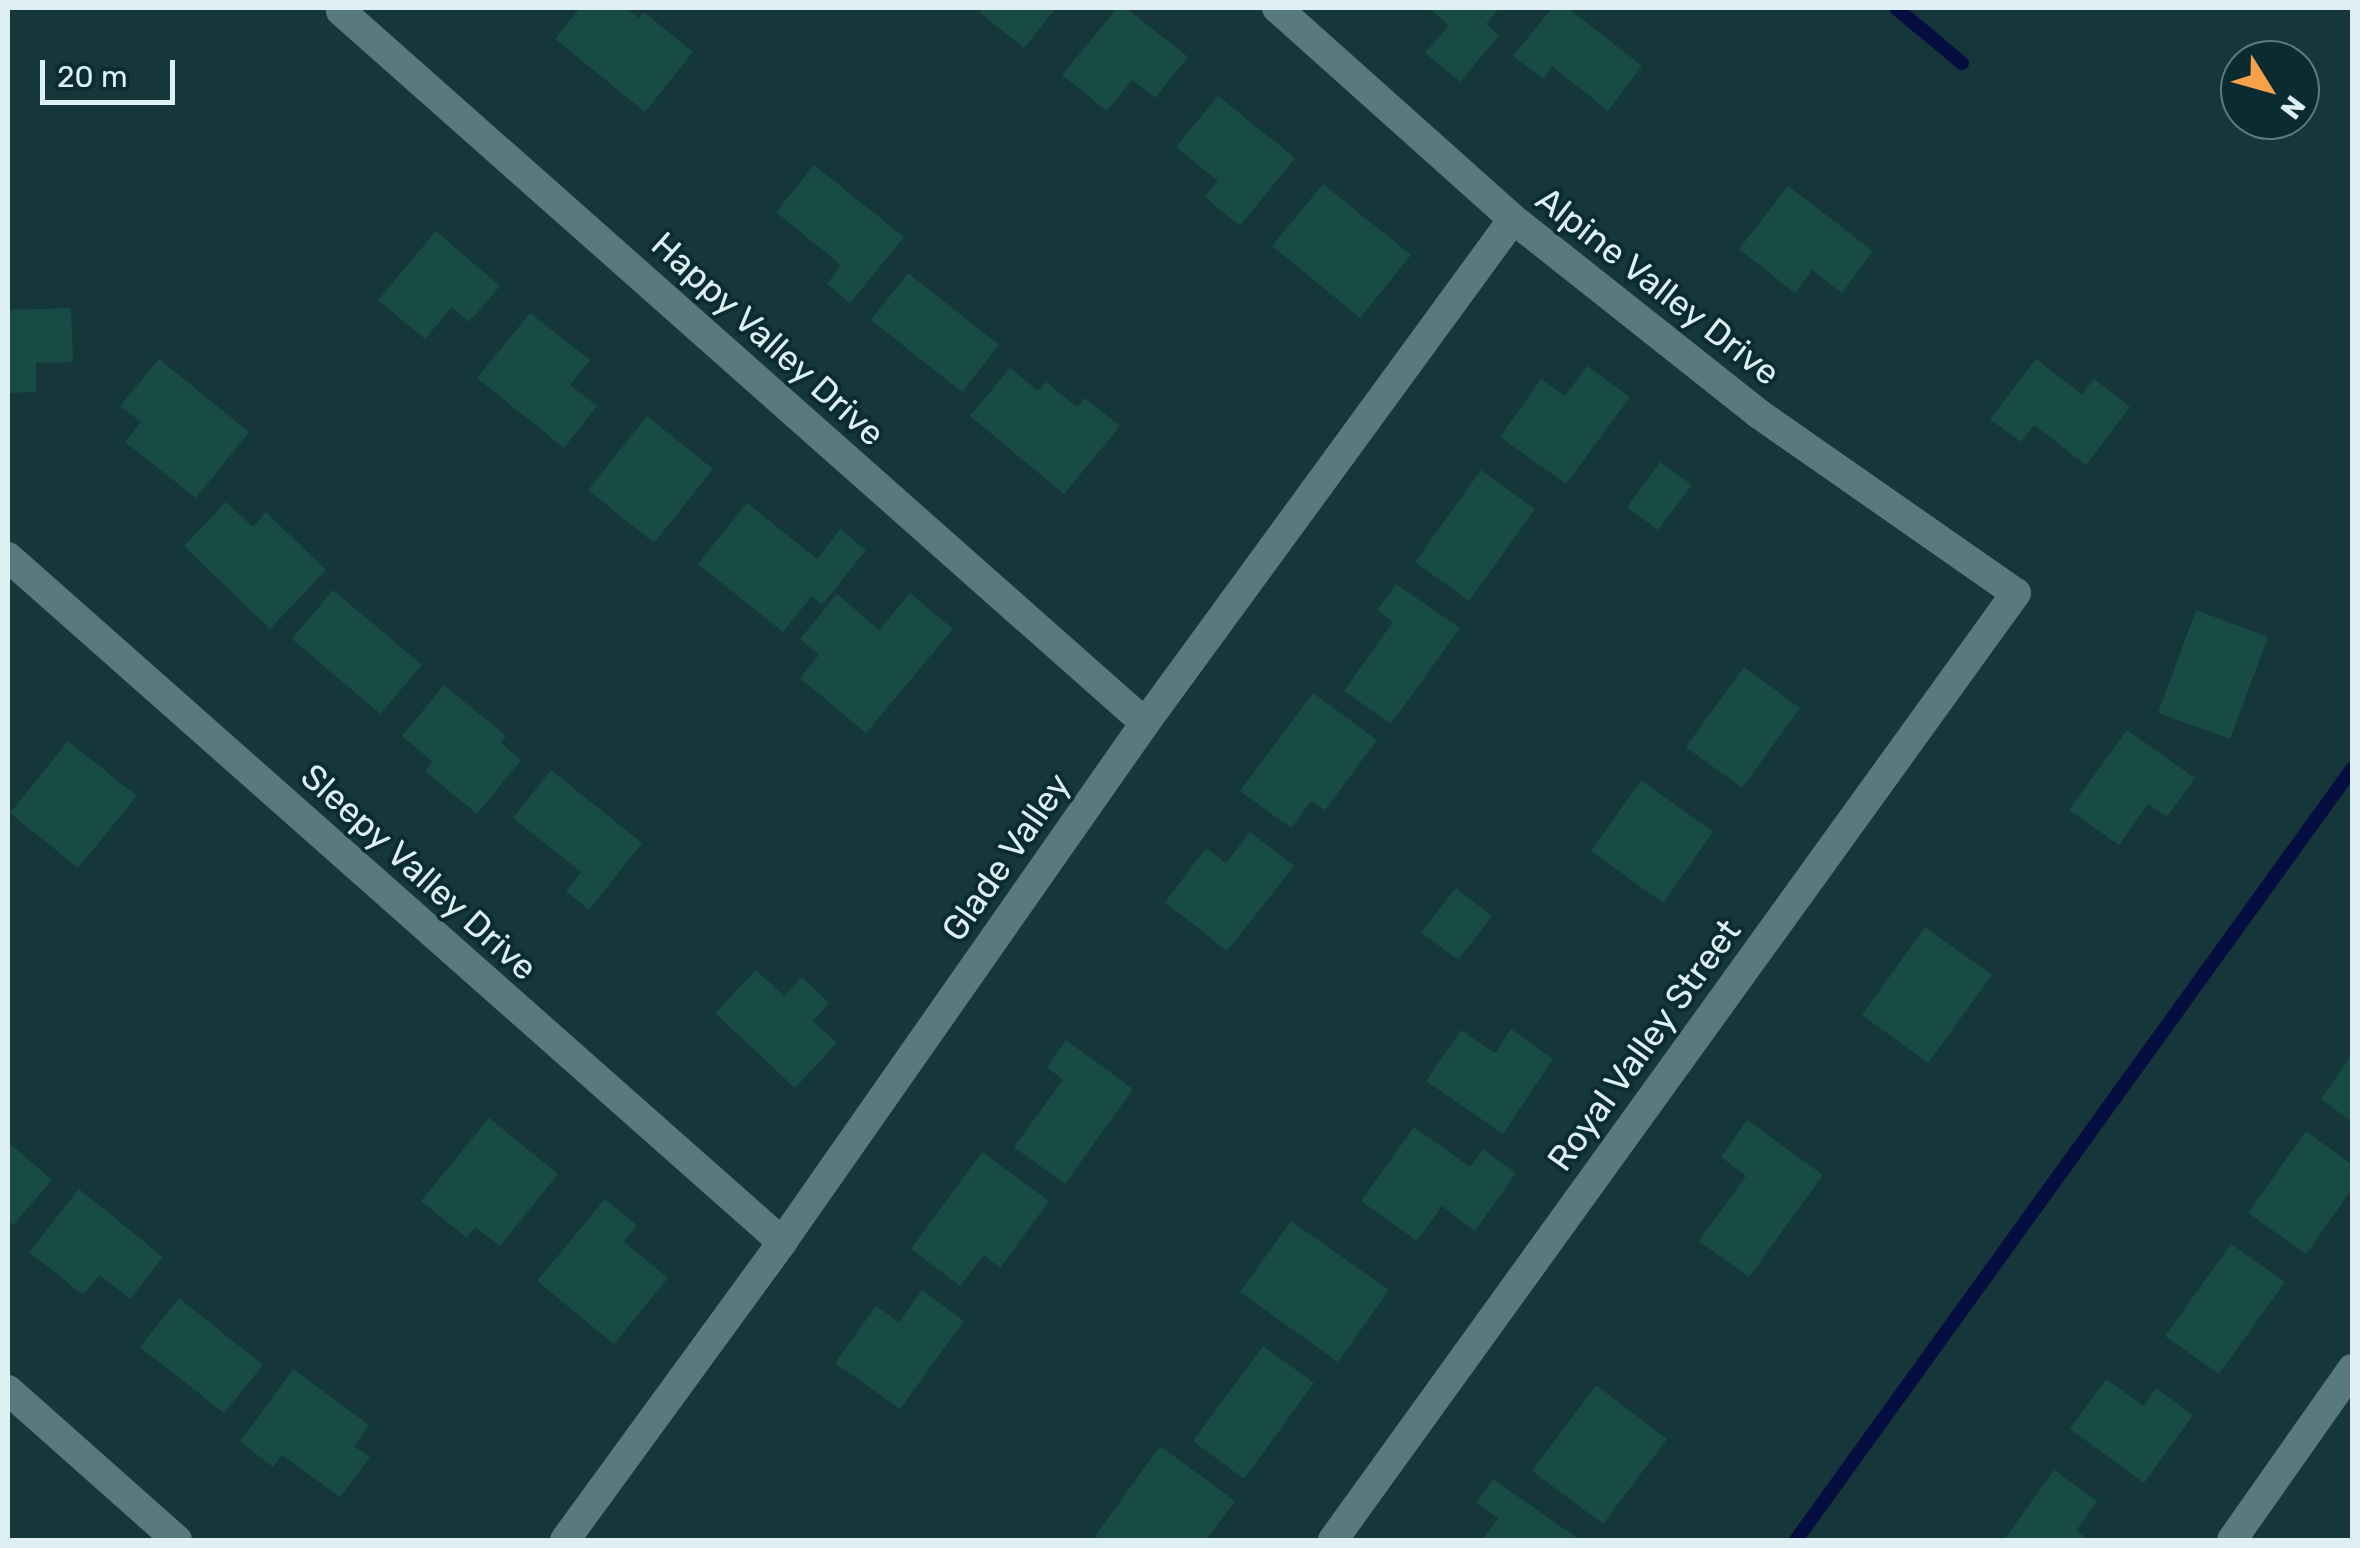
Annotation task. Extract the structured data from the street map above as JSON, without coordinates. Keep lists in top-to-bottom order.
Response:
{
  "streets": {
    "street": [
      "Alpine Valley Drive",
      "Happy Valley Drive",
      "Glade Valley",
      "Sleepy Valley Drive",
      "Royal Valley Street"
    ]
  },
  "crossings": [
    ["Alpine Valley Drive", "Glade Valley"],
    ["Alpine Valley Drive", "Royal Valley Street"],
    ["Happy Valley Drive", "Glade Valley"],
    ["Glade Valley", "Sleepy Valley Drive"]
  ],
  "scale_bar": "20 m",
  "north": "bottom right"
}
